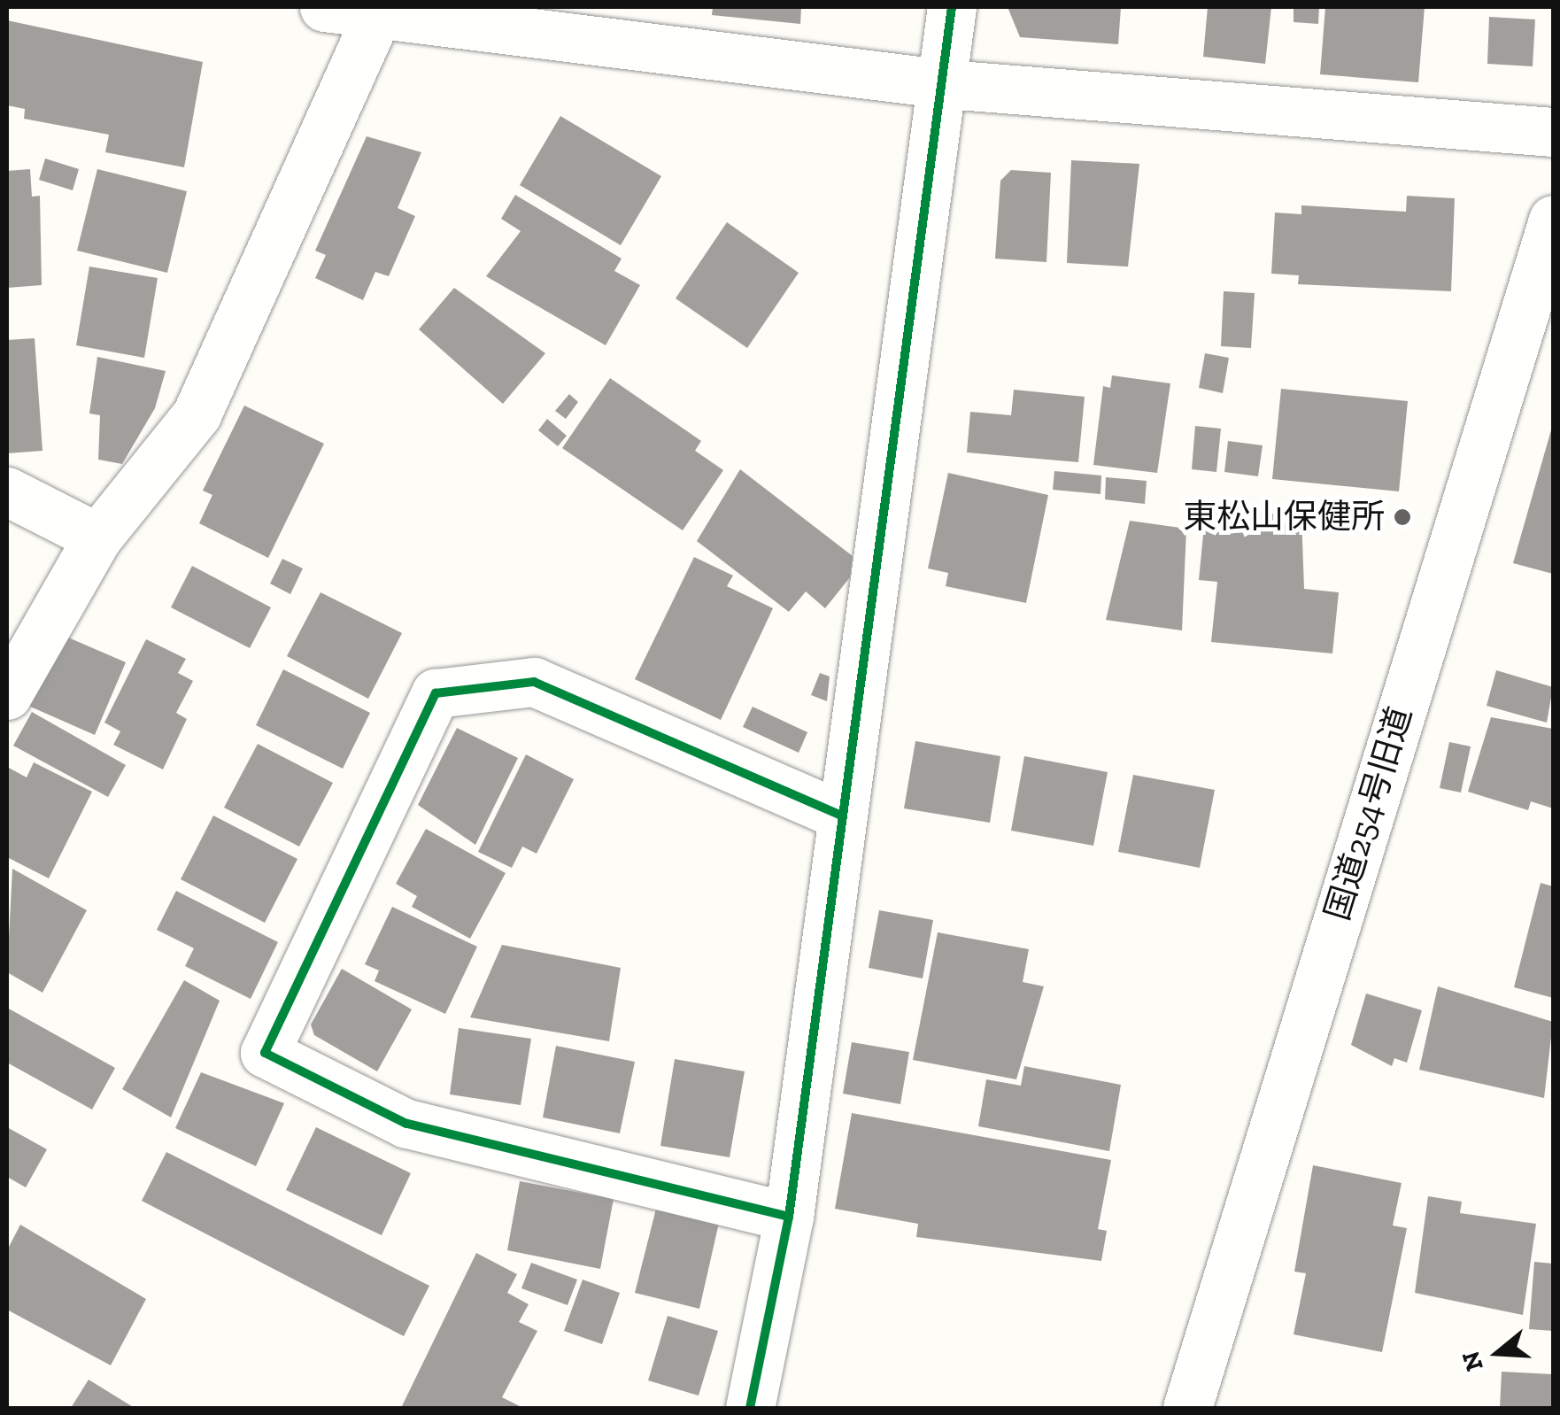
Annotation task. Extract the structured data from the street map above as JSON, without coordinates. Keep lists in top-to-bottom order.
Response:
{
  "streets": {
    "street": ["国道254号旧道"]
  },
  "places": ["東松山保健所"],
  "north": "left"
}
